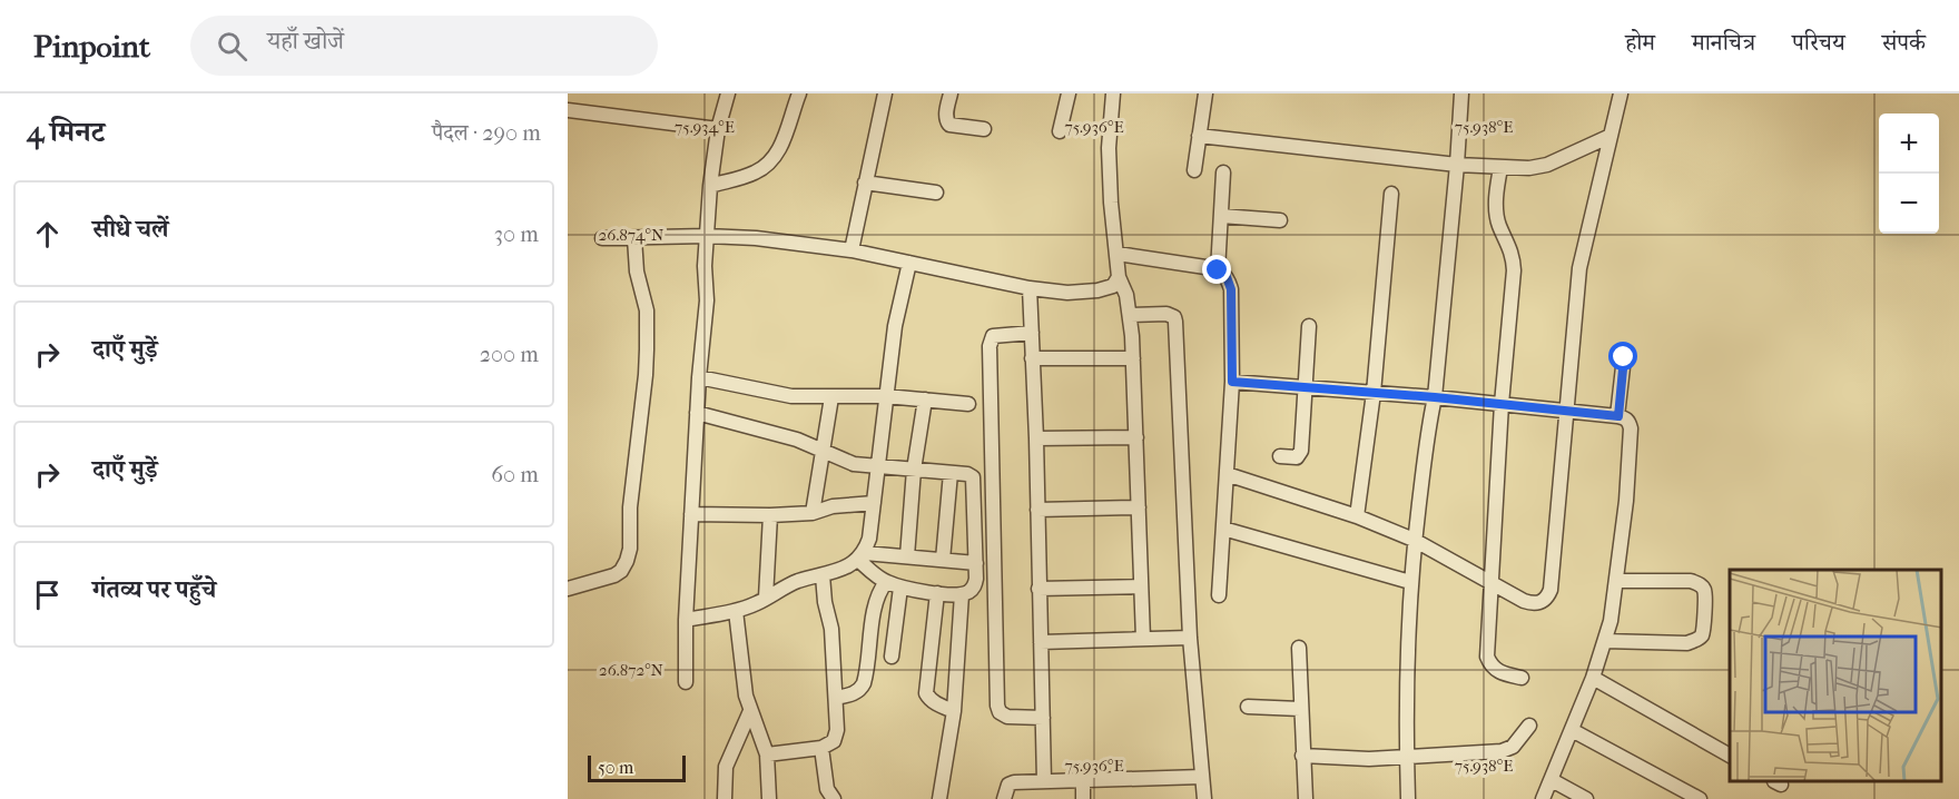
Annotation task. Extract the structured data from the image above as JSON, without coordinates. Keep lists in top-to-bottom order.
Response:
{
  "scale_bar": "50 m",
  "page": {
    "header": "Pinpoint",
    "search": "यहाँ खोजें",
    "nav": [
      "होम",
      "मानचित्र",
      "परिचय",
      "संपर्क"
    ],
    "heading": ["4 मिनट", "पैदल · 290 m"],
    "map_buttons": ["+", "−"],
    "list": [
      ["सीधे चलें", "30 m"],
      ["दाएँ मुड़ें", "200 m"],
      ["दाएँ मुड़ें", "60 m"],
      "गंतव्य पर पहुँचे"
    ],
    "scale": "50 m"
  },
  "coordinates": [
    "75.934°E",
    "75.936°E",
    "75.938°E",
    "26.874°N",
    "26.872°N"
  ]
}
